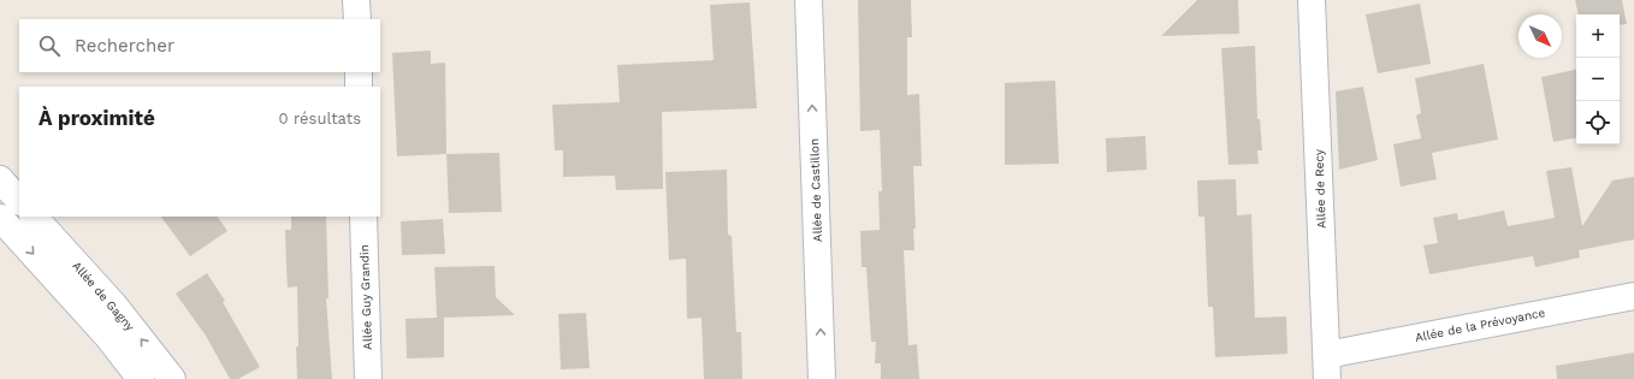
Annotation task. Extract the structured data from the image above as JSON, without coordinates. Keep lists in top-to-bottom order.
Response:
{
  "streets": {
    "street": [
      "Allée de Recy",
      "Allée de Castillon",
      "Allée de Gagny",
      "Allée Guy Grandin",
      "Allée de la Prévoyance"
    ]
  },
  "crossings": [
    ["Allée de Recy", "Allée de la Prévoyance"]
  ],
  "one_way": ["Allée de Castillon"],
  "north": "bottom right",
  "page": {
    "map_buttons": ["+", "−"],
    "search": "Rechercher",
    "heading": ["À proximité", "0 résultats"]
  }
}
